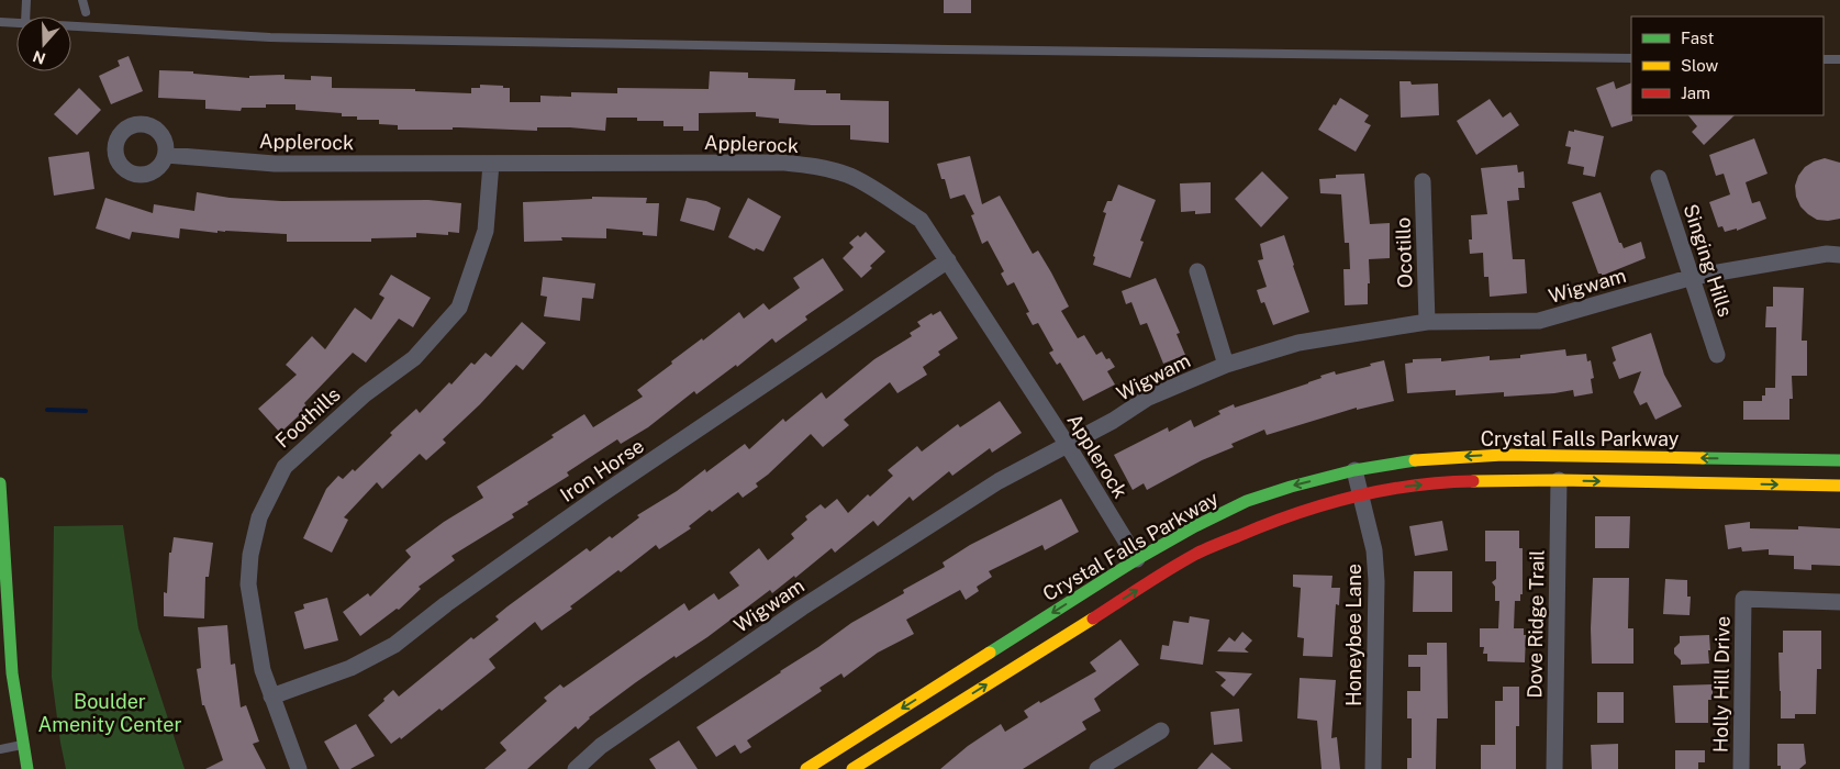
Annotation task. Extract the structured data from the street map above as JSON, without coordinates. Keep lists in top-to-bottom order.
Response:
{
  "streets": {
    "main road": ["Crystal Falls Parkway"],
    "street": [
      "Applerock",
      "Ocotillo",
      "Singing Hills",
      "Wigwam",
      "Foothills",
      "Iron Horse",
      "Dove Ridge Trail",
      "Honeybee Lane",
      "Holly Hill Drive"
    ]
  },
  "crossings": [
    ["Applerock", "Wigwam"],
    ["Applerock", "Foothills"],
    ["Applerock", "Crystal Falls Parkway"],
    ["Applerock", "Iron Horse"],
    ["Ocotillo", "Wigwam"],
    ["Singing Hills", "Wigwam"],
    ["Foothills", "Iron Horse"],
    ["Crystal Falls Parkway", "Dove Ridge Trail"],
    ["Crystal Falls Parkway", "Honeybee Lane"]
  ],
  "parks": ["Boulder Amenity Center"],
  "legend": ["Fast", "Slow", "Jam"],
  "north": "bottom"
}
